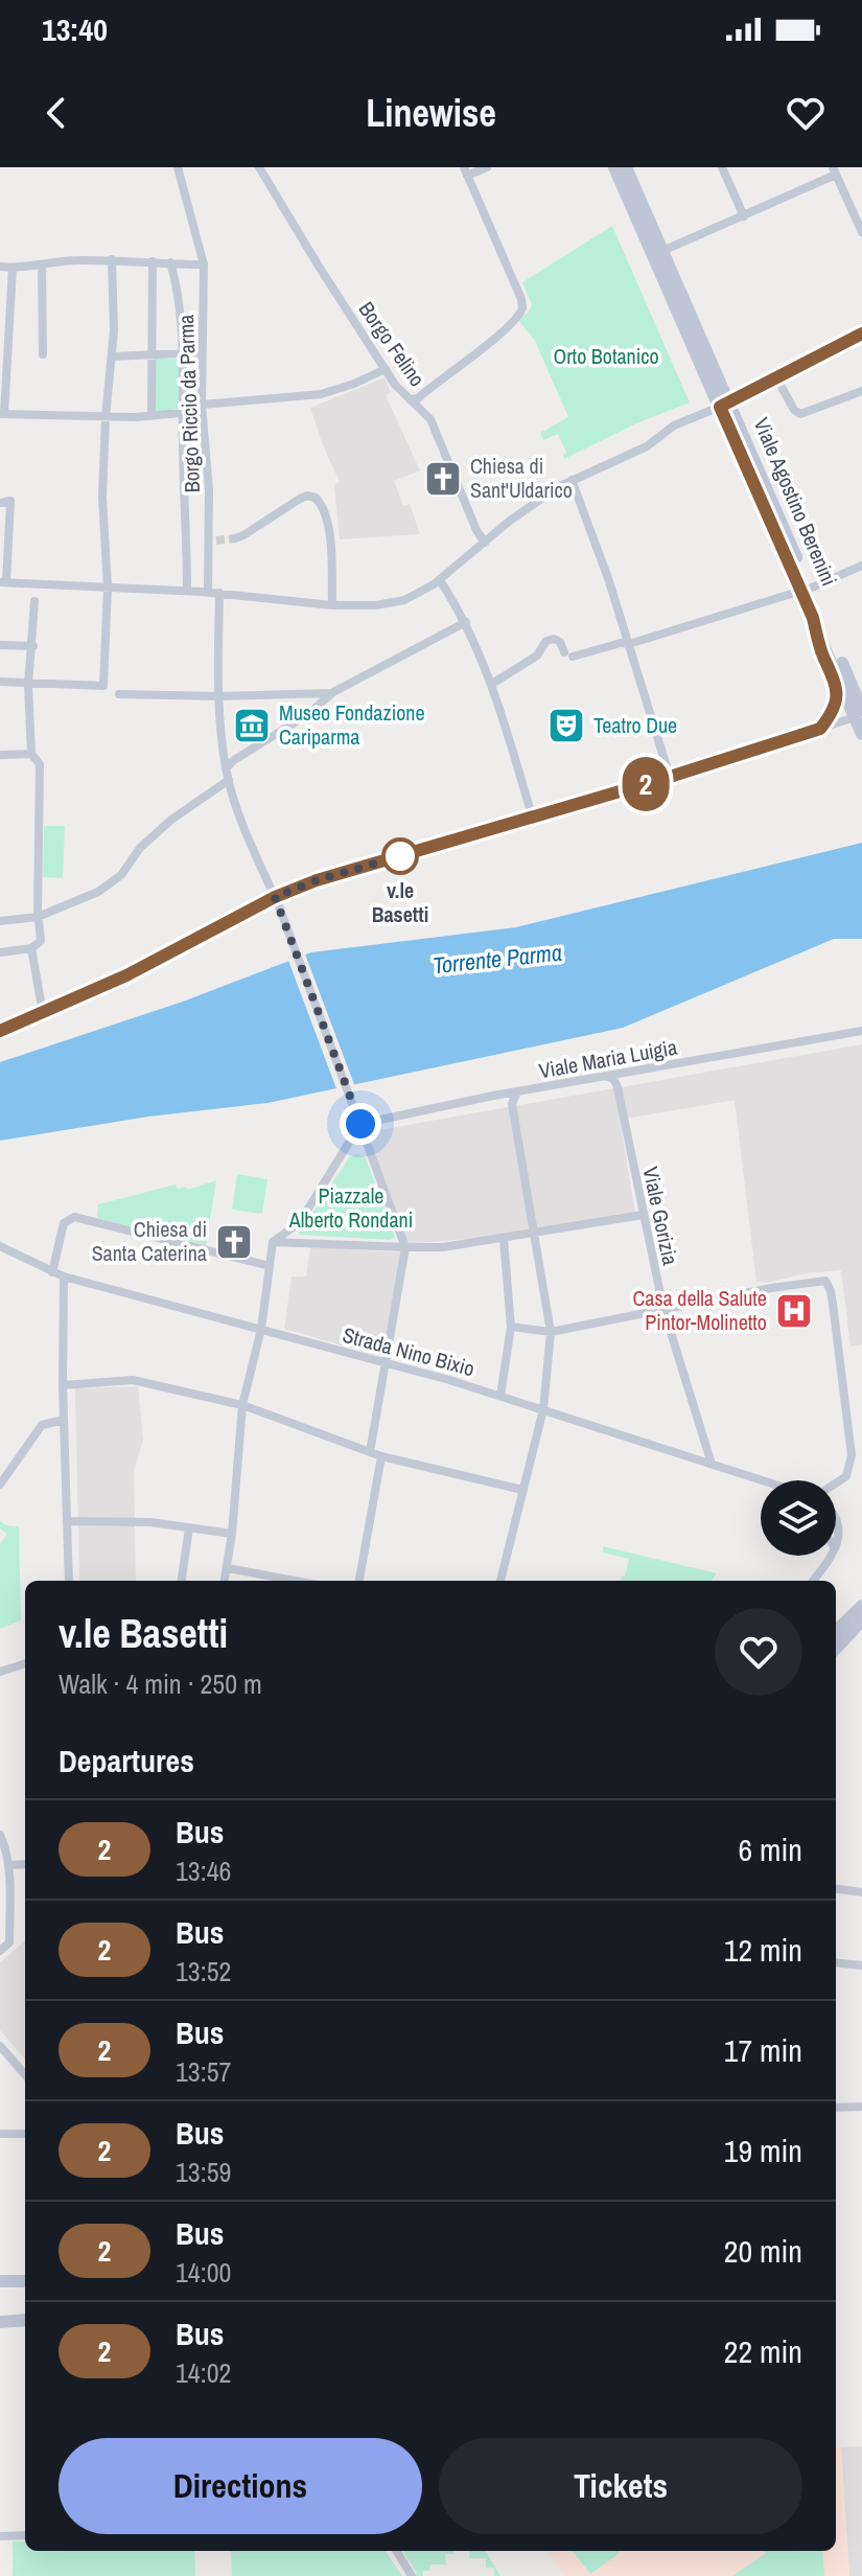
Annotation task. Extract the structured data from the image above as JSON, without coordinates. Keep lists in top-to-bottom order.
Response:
{
  "streets": {
    "main road": ["Viale Agostino Berenini"],
    "street": [
      "Borgo Felino",
      "Borgo Riccio da Parma",
      "Viale Maria Luigia",
      "Viale Gorizia",
      "Strada Nino Bixio"
    ]
  },
  "crossings": [
    ["Viale Maria Luigia", "Viale Gorizia"],
    ["Viale Gorizia", "Strada Nino Bixio"]
  ],
  "water": ["Torrente Parma"],
  "parks": ["Orto Botanico", "Piazzale Alberto Rondani"],
  "places": {
    "church": ["Chiesa di Sant'Uldarico", "Chiesa di Santa Caterina"],
    "museum": ["Museo Fondazione Cariparma"],
    "theatre": ["Teatro Due"],
    "other": ["v.le Basetti"],
    "hospital": ["Casa della Salute Pintor-Molinetto"]
  },
  "lines": ["bus line 2"],
  "page": {
    "status": "13:40",
    "header": "Linewise",
    "on_map": "2",
    "heading": [
      ["v.le Basetti", "Walk · 4 min · 250 m"],
      "Departures"
    ],
    "list": [
      {
        "mark": "2",
        "name": "Bus",
        "note": "13:46",
        "value": "6 min"
      },
      {
        "mark": "2",
        "name": "Bus",
        "note": "13:52",
        "value": "12 min"
      },
      {
        "mark": "2",
        "name": "Bus",
        "note": "13:57",
        "value": "17 min"
      },
      {
        "mark": "2",
        "name": "Bus",
        "note": "13:59",
        "value": "19 min"
      },
      {
        "mark": "2",
        "name": "Bus",
        "note": "14:00",
        "value": "20 min"
      },
      {
        "mark": "2",
        "name": "Bus",
        "note": "14:02",
        "value": "22 min"
      }
    ],
    "buttons": ["Directions", "Tickets"]
  }
}
